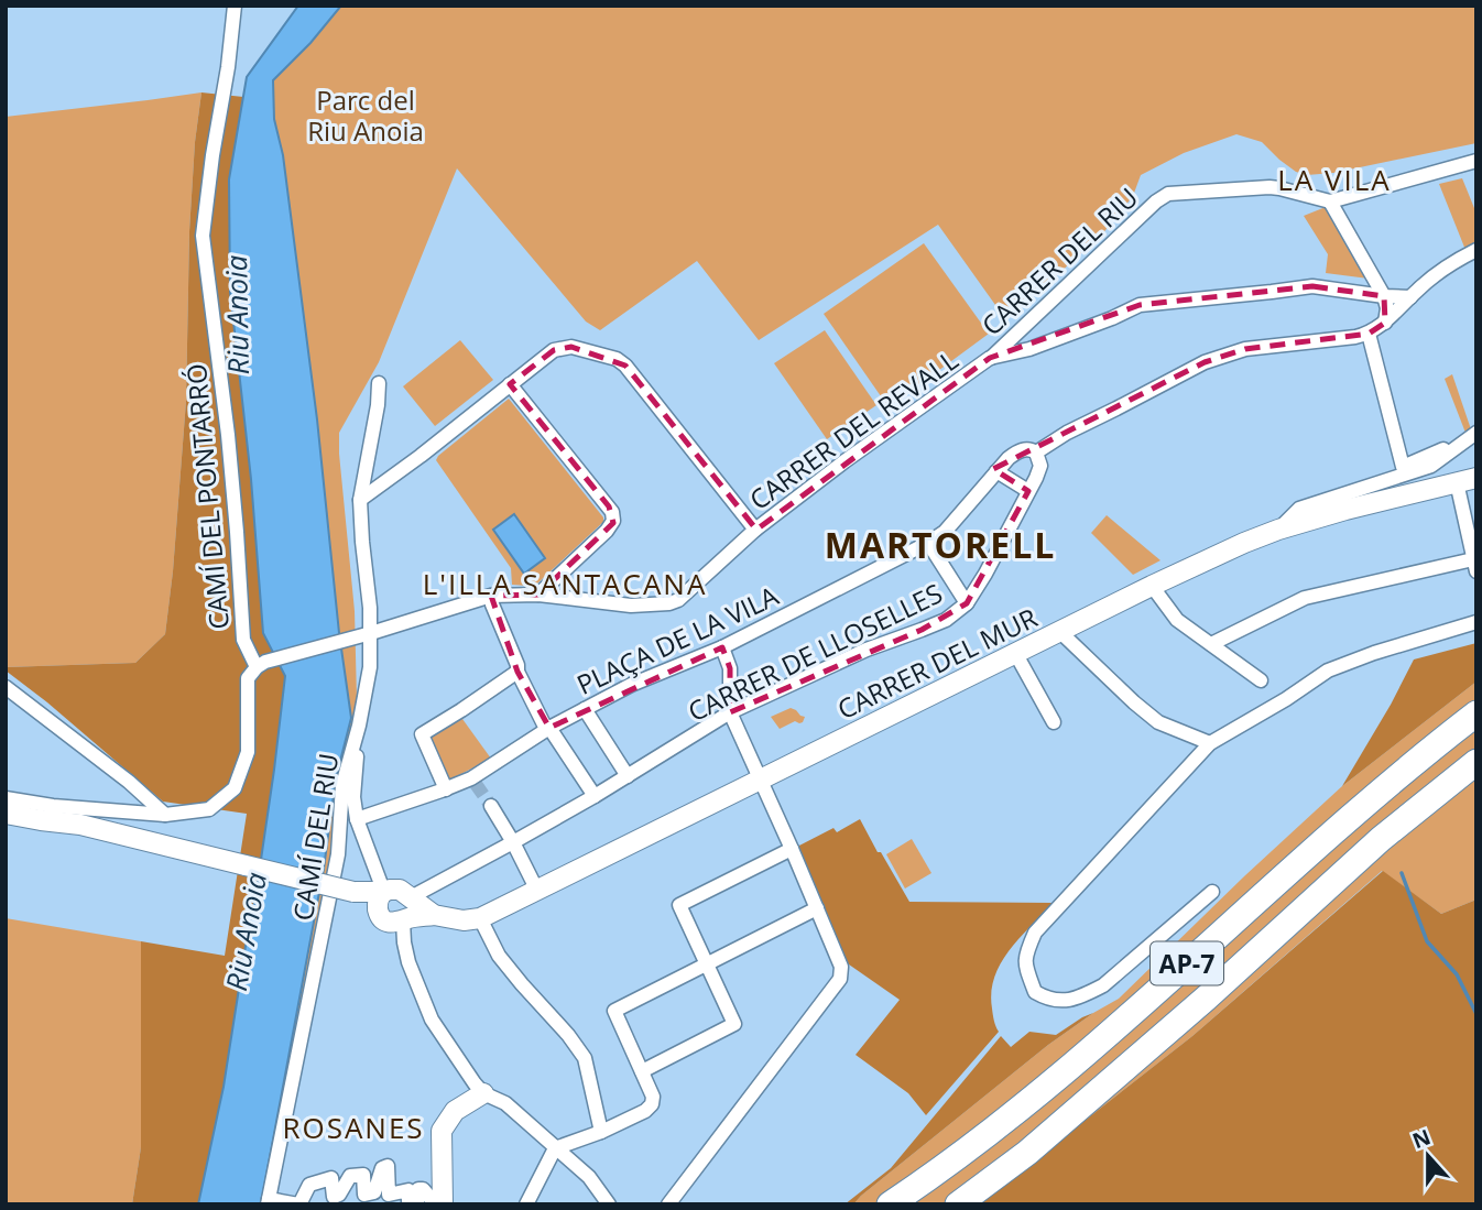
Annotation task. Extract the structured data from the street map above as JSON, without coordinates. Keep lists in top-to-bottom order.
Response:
{
  "streets": {
    "highway": ["AP-7"],
    "main road": ["CARRER DEL MUR"],
    "street": [
      "CARRER DEL RIU",
      "CARRER DEL REVALL",
      "CAMÍ DEL PONTARRÓ",
      "PLAÇA DE LA VILA",
      "CARRER DE LLOSELLES",
      "CAMÍ DEL RIU"
    ]
  },
  "crossings": [
    ["CARRER DEL RIU", "CARRER DEL REVALL"],
    ["CARRER DEL REVALL", "CAMÍ DEL PONTARRÓ"],
    ["CARRER DEL REVALL", "CAMÍ DEL RIU"],
    ["PLAÇA DE LA VILA", "CARRER DE LLOSELLES"],
    ["CARRER DE LLOSELLES", "CARRER DEL MUR"]
  ],
  "districts": [
    "LA VILA",
    "MARTORELL",
    "L'ILLA SANTACANA",
    "ROSANES"
  ],
  "water": ["Riu Anoia"],
  "parks": ["Parc del Riu Anoia"],
  "north": "top"
}
